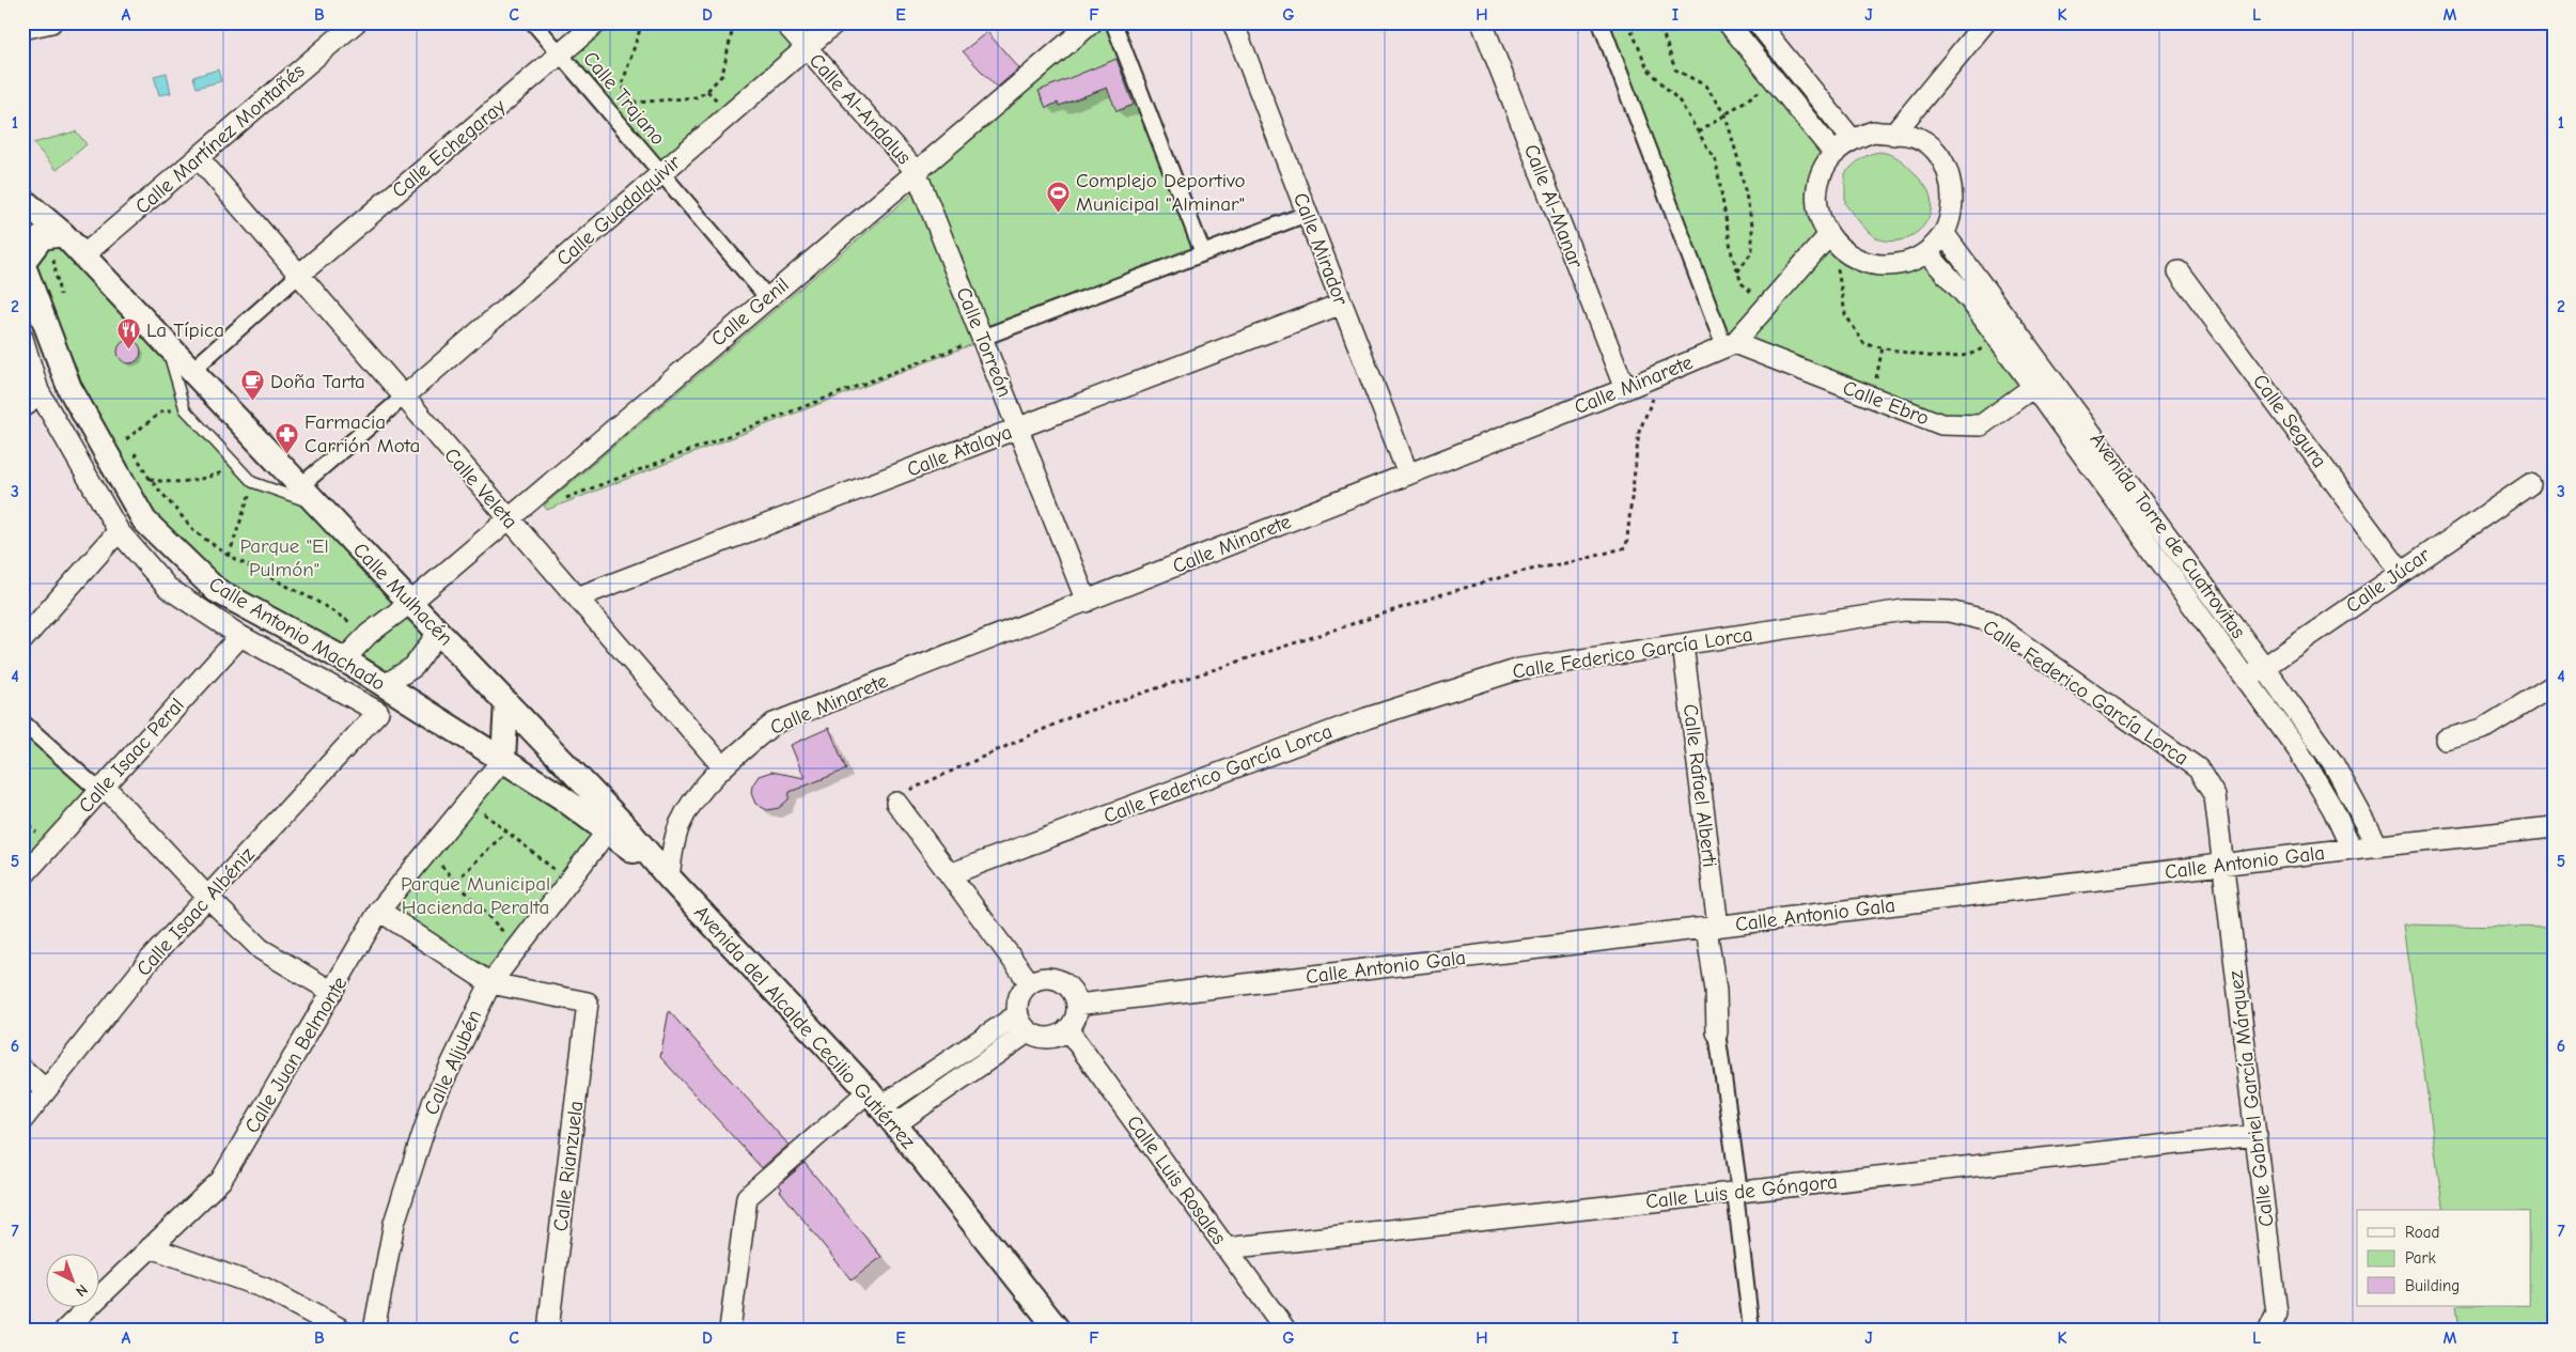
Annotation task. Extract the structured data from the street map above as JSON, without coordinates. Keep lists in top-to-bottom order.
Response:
{
  "streets": {
    "street": [
      "Calle Trajano",
      "Calle Al-Andalus",
      "Calle Martínez Montañés",
      "Calle Echegaray",
      "Calle Al-Manar",
      "Calle Guadalquivir",
      "Calle Mirador",
      "Calle Genil",
      "Calle Torreón",
      "Calle Minarete",
      "Calle Ebro",
      "Calle Segura",
      "Calle Atalaya",
      "Calle Veleta",
      "Avenida Torre de Cuatrovitas",
      "Calle Júcar",
      "Calle Mulhacén",
      "Calle Antonio Machado",
      "Calle Federico García Lorca",
      "Calle Isaac Peral",
      "Calle Rafael Alberti",
      "Calle Antonio Gala",
      "Calle Isaac Albéniz",
      "Avenida del Alcalde Cecilio Gutiérrez",
      "Calle Juan Belmonte",
      "Calle Aljubén",
      "Calle Gabriel García Márquez",
      "Calle Rianzuela",
      "Calle Luis Rosales",
      "Calle Luis de Góngora"
    ]
  },
  "crossings": [
    ["Calle Trajano", "Calle Echegaray"],
    ["Calle Trajano", "Calle Guadalquivir"],
    ["Calle Trajano", "Calle Genil"],
    ["Calle Al-Andalus", "Calle Guadalquivir"],
    ["Calle Al-Andalus", "Calle Genil"],
    ["Calle Al-Andalus", "Calle Torreón"],
    ["Calle Martínez Montañés", "Calle Veleta"],
    ["Calle Martínez Montañés", "Calle Mulhacén"],
    ["Calle Echegaray", "Calle Veleta"],
    ["Calle Al-Manar", "Calle Minarete"],
    ["Calle Guadalquivir", "Calle Veleta"],
    ["Calle Mirador", "Calle Minarete"],
    ["Calle Mirador", "Calle Atalaya"],
    ["Calle Genil", "Calle Torreón"],
    ["Calle Genil", "Calle Veleta"],
    ["Calle Genil", "Calle Mulhacén"],
    ["Calle Genil", "Calle Antonio Machado"],
    ["Calle Torreón", "Calle Minarete"],
    ["Calle Torreón", "Calle Atalaya"],
    ["Calle Minarete", "Calle Ebro"],
    ["Calle Minarete", "Calle Veleta"],
    ["Calle Minarete", "Avenida Torre de Cuatrovitas"],
    ["Calle Minarete", "Calle Mulhacén"],
    ["Calle Minarete", "Calle Antonio Machado"],
    ["Calle Minarete", "Avenida del Alcalde Cecilio Gutiérrez"],
    ["Calle Ebro", "Avenida Torre de Cuatrovitas"],
    ["Calle Segura", "Calle Júcar"],
    ["Calle Atalaya", "Calle Veleta"],
    ["Avenida Torre de Cuatrovitas", "Calle Júcar"],
    ["Avenida Torre de Cuatrovitas", "Calle Antonio Gala"],
    ["Calle Mulhacén", "Calle Antonio Machado"],
    ["Calle Mulhacén", "Avenida del Alcalde Cecilio Gutiérrez"],
    ["Calle Antonio Machado", "Calle Isaac Peral"],
    ["Calle Antonio Machado", "Calle Isaac Albéniz"],
    ["Calle Antonio Machado", "Avenida del Alcalde Cecilio Gutiérrez"],
    ["Calle Antonio Machado", "Calle Juan Belmonte"],
    ["Calle Antonio Machado", "Calle Aljubén"],
    ["Calle Federico García Lorca", "Calle Rafael Alberti"],
    ["Calle Federico García Lorca", "Calle Antonio Gala"],
    ["Calle Federico García Lorca", "Calle Gabriel García Márquez"],
    ["Calle Rafael Alberti", "Calle Antonio Gala"],
    ["Calle Rafael Alberti", "Calle Luis de Góngora"],
    ["Calle Antonio Gala", "Calle Gabriel García Márquez"],
    ["Calle Antonio Gala", "Calle Luis Rosales"],
    ["Calle Aljubén", "Calle Rianzuela"],
    ["Calle Gabriel García Márquez", "Calle Luis de Góngora"],
    ["Calle Luis Rosales", "Calle Luis de Góngora"]
  ],
  "parks": ["Parque \"El Pulmón\"", "Parque Municipal Hacienda Peralta"],
  "places": {
    "sports": ["Complejo Deportivo Municipal \"Alminar\""],
    "restaurant": ["La Típica"],
    "cafe": ["Doña Tarta"],
    "pharmacy": ["Farmacia Carrión Mota"]
  },
  "legend": ["Road", "Park", "Building"],
  "north": "bottom right",
  "grid": {
    "columns": [
      "A",
      "B",
      "C",
      "D",
      "E",
      "F",
      "G",
      "H",
      "I",
      "J",
      "K",
      "L",
      "M"
    ],
    "rows": [
      "1",
      "2",
      "3",
      "4",
      "5",
      "6",
      "7"
    ]
  }
}
